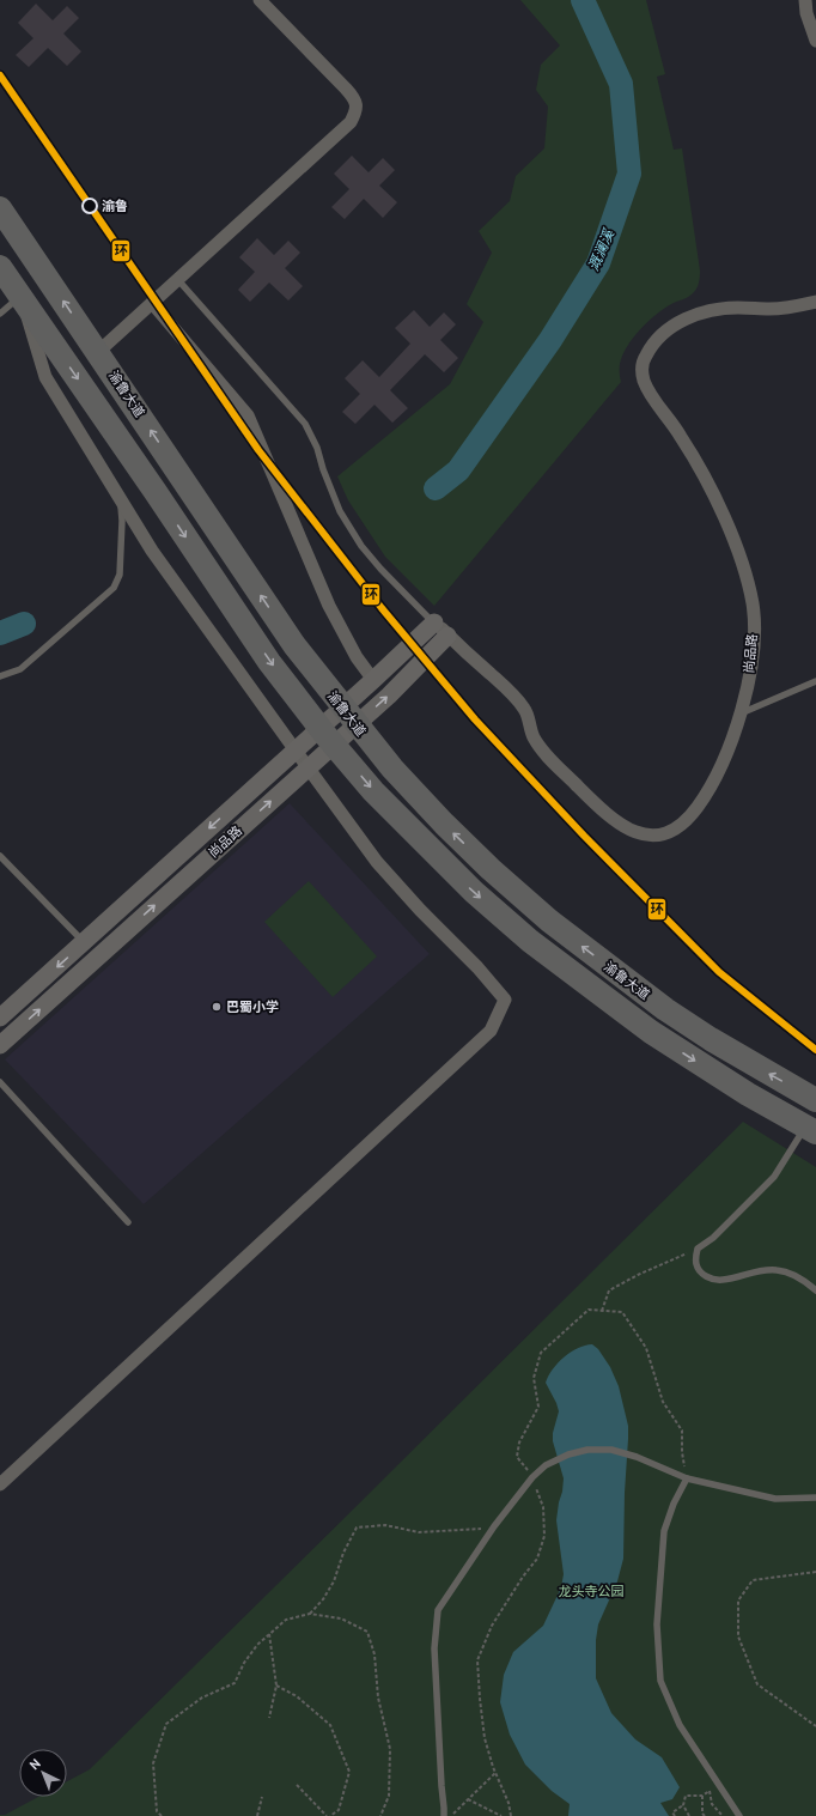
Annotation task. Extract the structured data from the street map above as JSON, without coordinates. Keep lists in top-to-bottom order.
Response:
{
  "streets": {
    "highway": ["渝鲁大道"],
    "main road": ["尚品路"]
  },
  "water": ["溉澜溪"],
  "parks": ["龙头寺公园"],
  "places": ["渝鲁", "巴蜀小学"],
  "lines": ["transit line 环"],
  "north": "top left"
}
